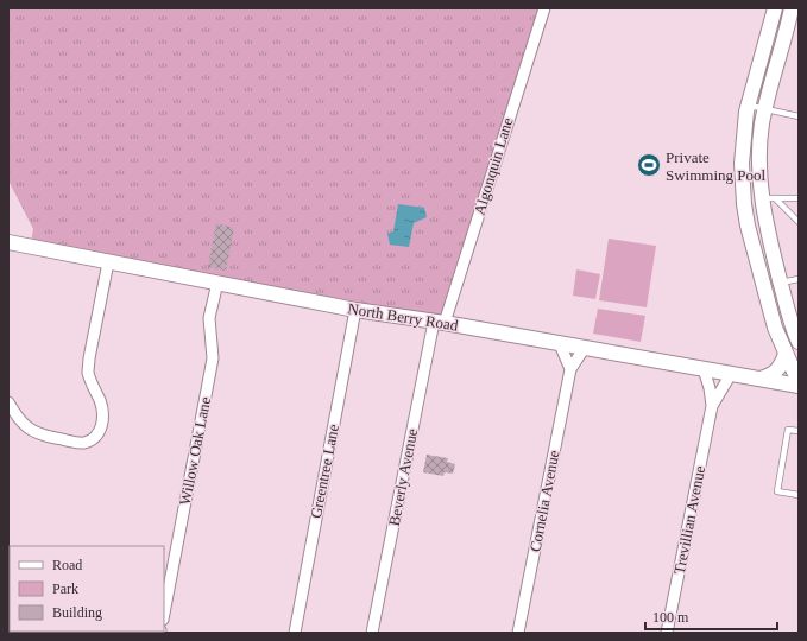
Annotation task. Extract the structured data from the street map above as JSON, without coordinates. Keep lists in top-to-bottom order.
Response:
{
  "streets": {
    "main road": ["North Berry Road"],
    "street": [
      "Algonquin Lane",
      "Willow Oak Lane",
      "Greentree Lane",
      "Beverly Avenue",
      "Cornelia Avenue",
      "Trevillian Avenue"
    ]
  },
  "crossings": [
    ["Algonquin Lane", "North Berry Road"],
    ["Algonquin Lane", "Beverly Avenue"],
    ["North Berry Road", "Willow Oak Lane"],
    ["North Berry Road", "Greentree Lane"],
    ["North Berry Road", "Beverly Avenue"],
    ["North Berry Road", "Cornelia Avenue"],
    ["North Berry Road", "Trevillian Avenue"]
  ],
  "places": {
    "sports": ["Private Swimming Pool"]
  },
  "legend": ["Road", "Park", "Building"],
  "scale_bar": "100 m"
}
